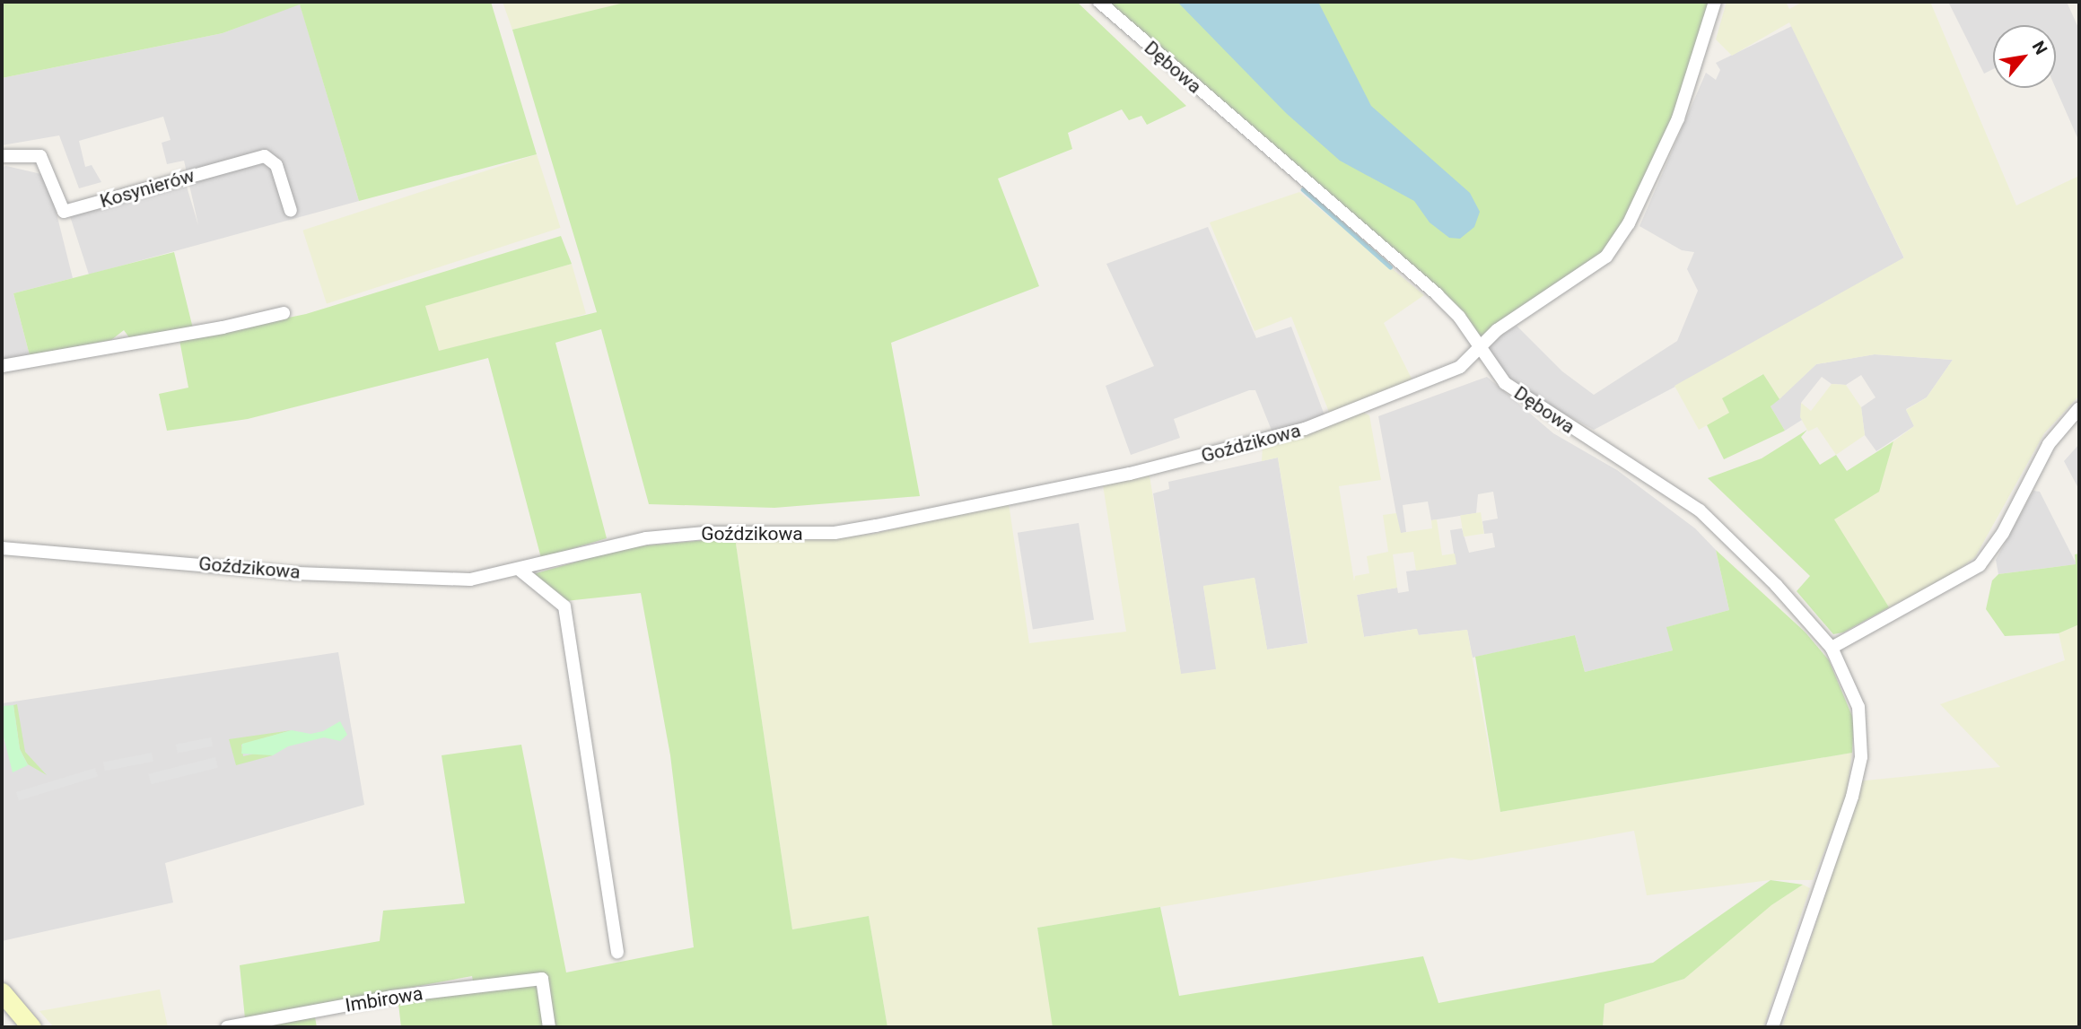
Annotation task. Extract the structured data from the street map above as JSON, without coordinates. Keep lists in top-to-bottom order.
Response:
{
  "streets": {
    "street": [
      "Dębowa",
      "Kosynierów",
      "Goździkowa",
      "Imbirowa"
    ]
  },
  "crossings": [
    ["Dębowa", "Goździkowa"]
  ],
  "north": "top right"
}
